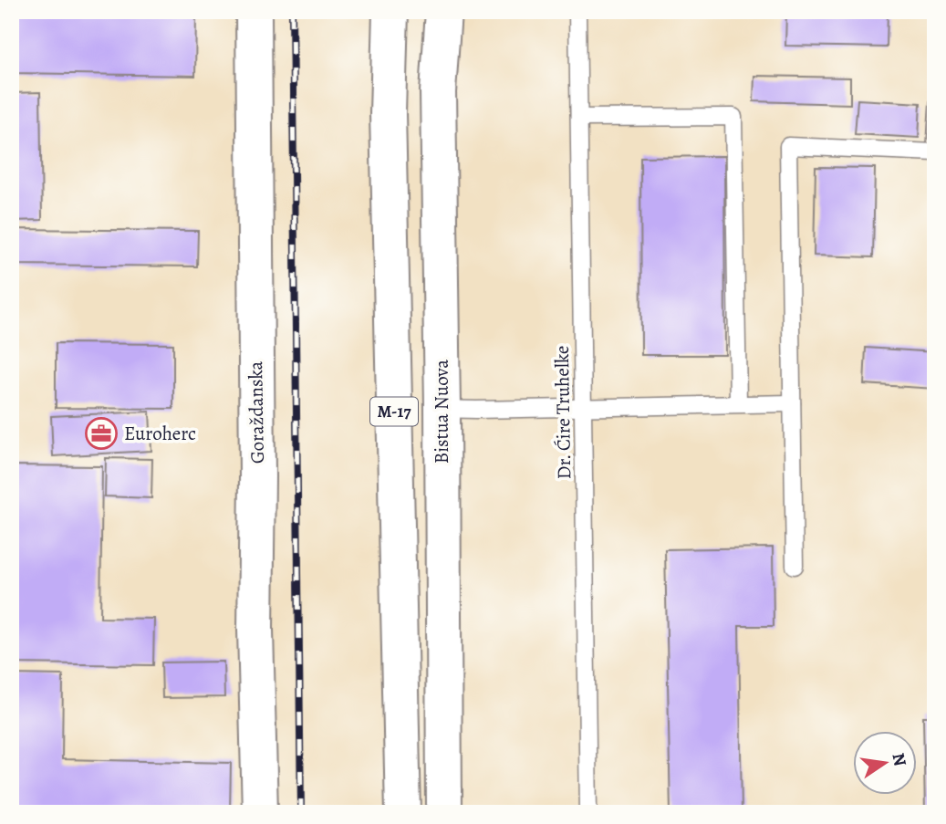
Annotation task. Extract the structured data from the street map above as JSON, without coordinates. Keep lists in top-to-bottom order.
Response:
{
  "streets": {
    "main road": ["M-17", "Bistua Nuova", "Goraždanska"],
    "lane": ["Dr. Ćire Truhelke"]
  },
  "places": {
    "office": ["Euroherc"]
  },
  "north": "right"
}
